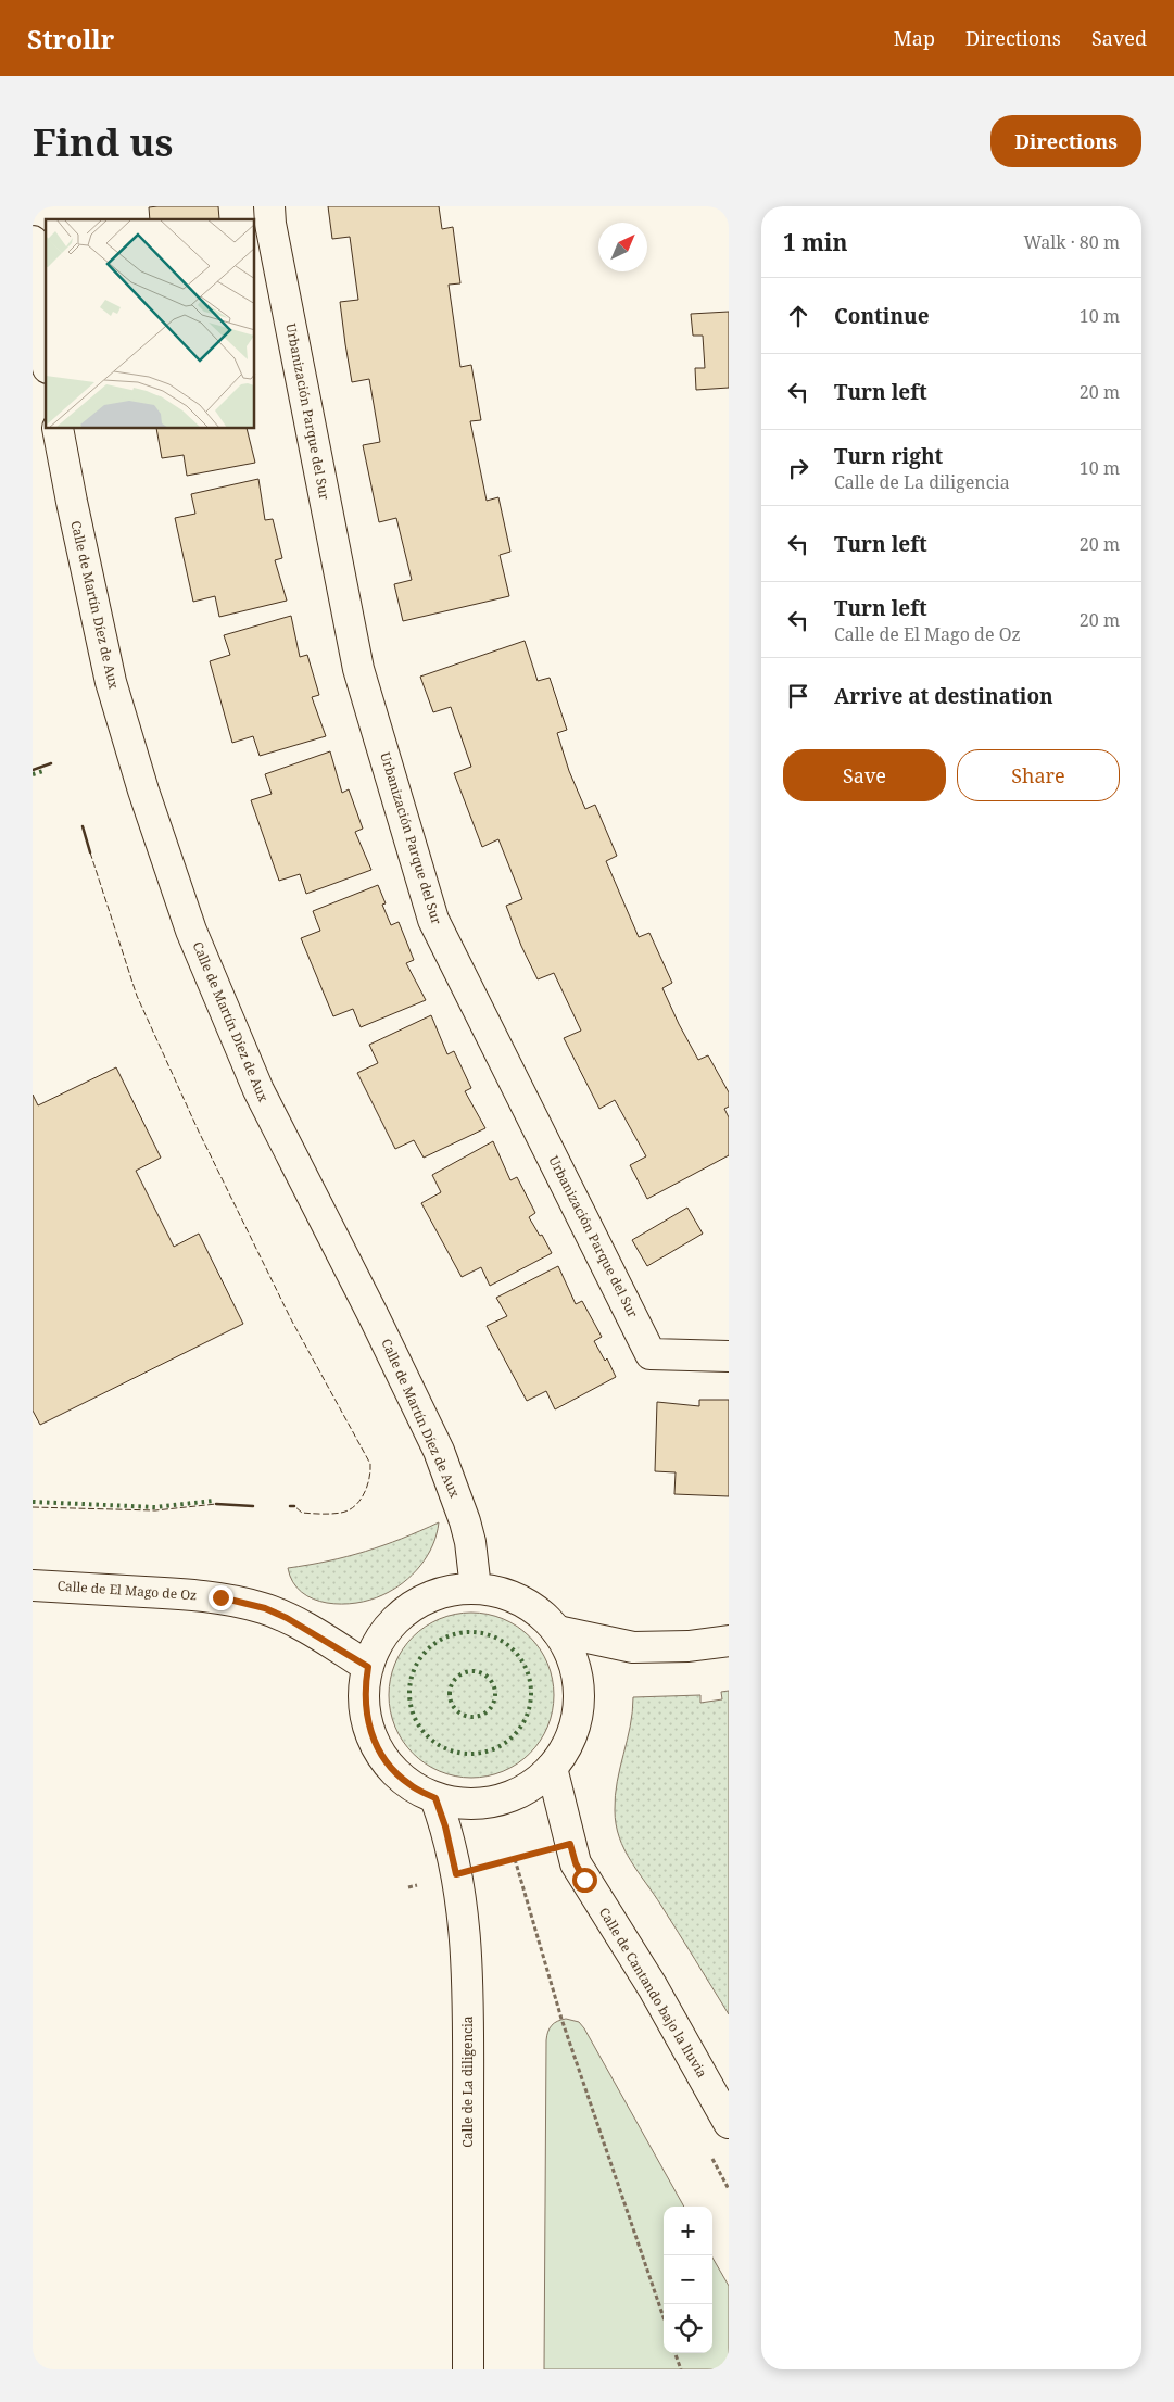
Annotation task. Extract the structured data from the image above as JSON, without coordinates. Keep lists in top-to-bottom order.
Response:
{
  "streets": {
    "street": [
      "Urbanización Parque del Sur",
      "Calle de Martín Díez de Aux",
      "Calle de El Mago de Oz",
      "Calle de Cantando bajo la lluvia",
      "Calle de La diligencia"
    ]
  },
  "north": "top right",
  "page": {
    "header": "Strollr",
    "nav": ["Map", "Directions", "Saved"],
    "buttons": [
      "Directions",
      ["Save", "Share"]
    ],
    "title": "Find us",
    "heading": ["1 min", "Walk · 80 m"],
    "list": [
      ["Continue", "10 m"],
      ["Turn left", "20 m"],
      ["Turn right", "Calle de La diligencia", "10 m"],
      ["Turn left", "20 m"],
      ["Turn left", "Calle de El Mago de Oz", "20 m"],
      "Arrive at destination"
    ],
    "map_buttons": ["+", "−"]
  }
}
